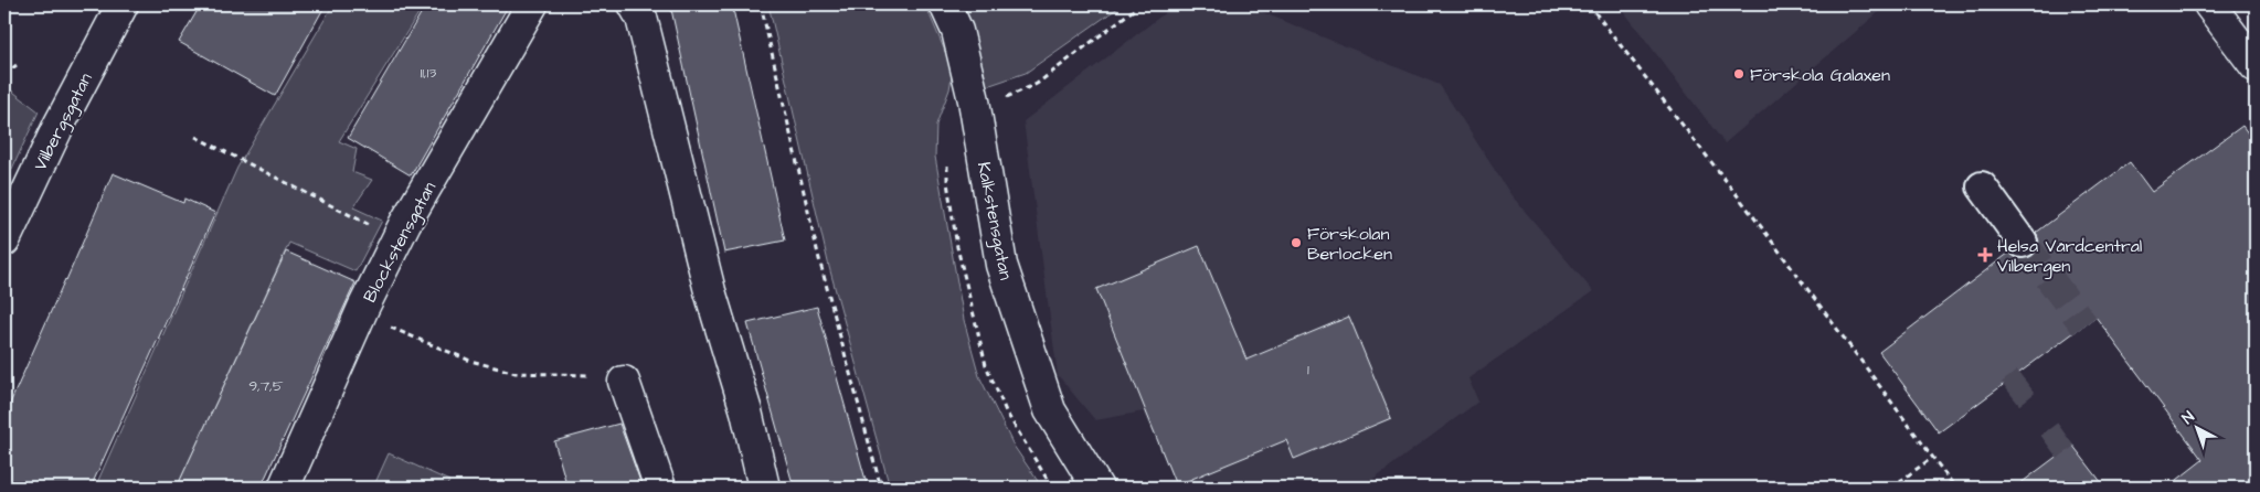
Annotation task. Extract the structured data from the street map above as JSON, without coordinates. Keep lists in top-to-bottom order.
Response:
{
  "streets": {
    "street": ["Vilbergsgatan", "Kalkstensgatan", "Blockstensgatan"]
  },
  "places": {
    "other": ["Förskola Galaxen", "Förskolan Berlocken"],
    "health": ["Helsa Vårdcentral Vilbergen"]
  },
  "house_numbers": ["11,13", "1", "9,7,5"],
  "north": "top left"
}
